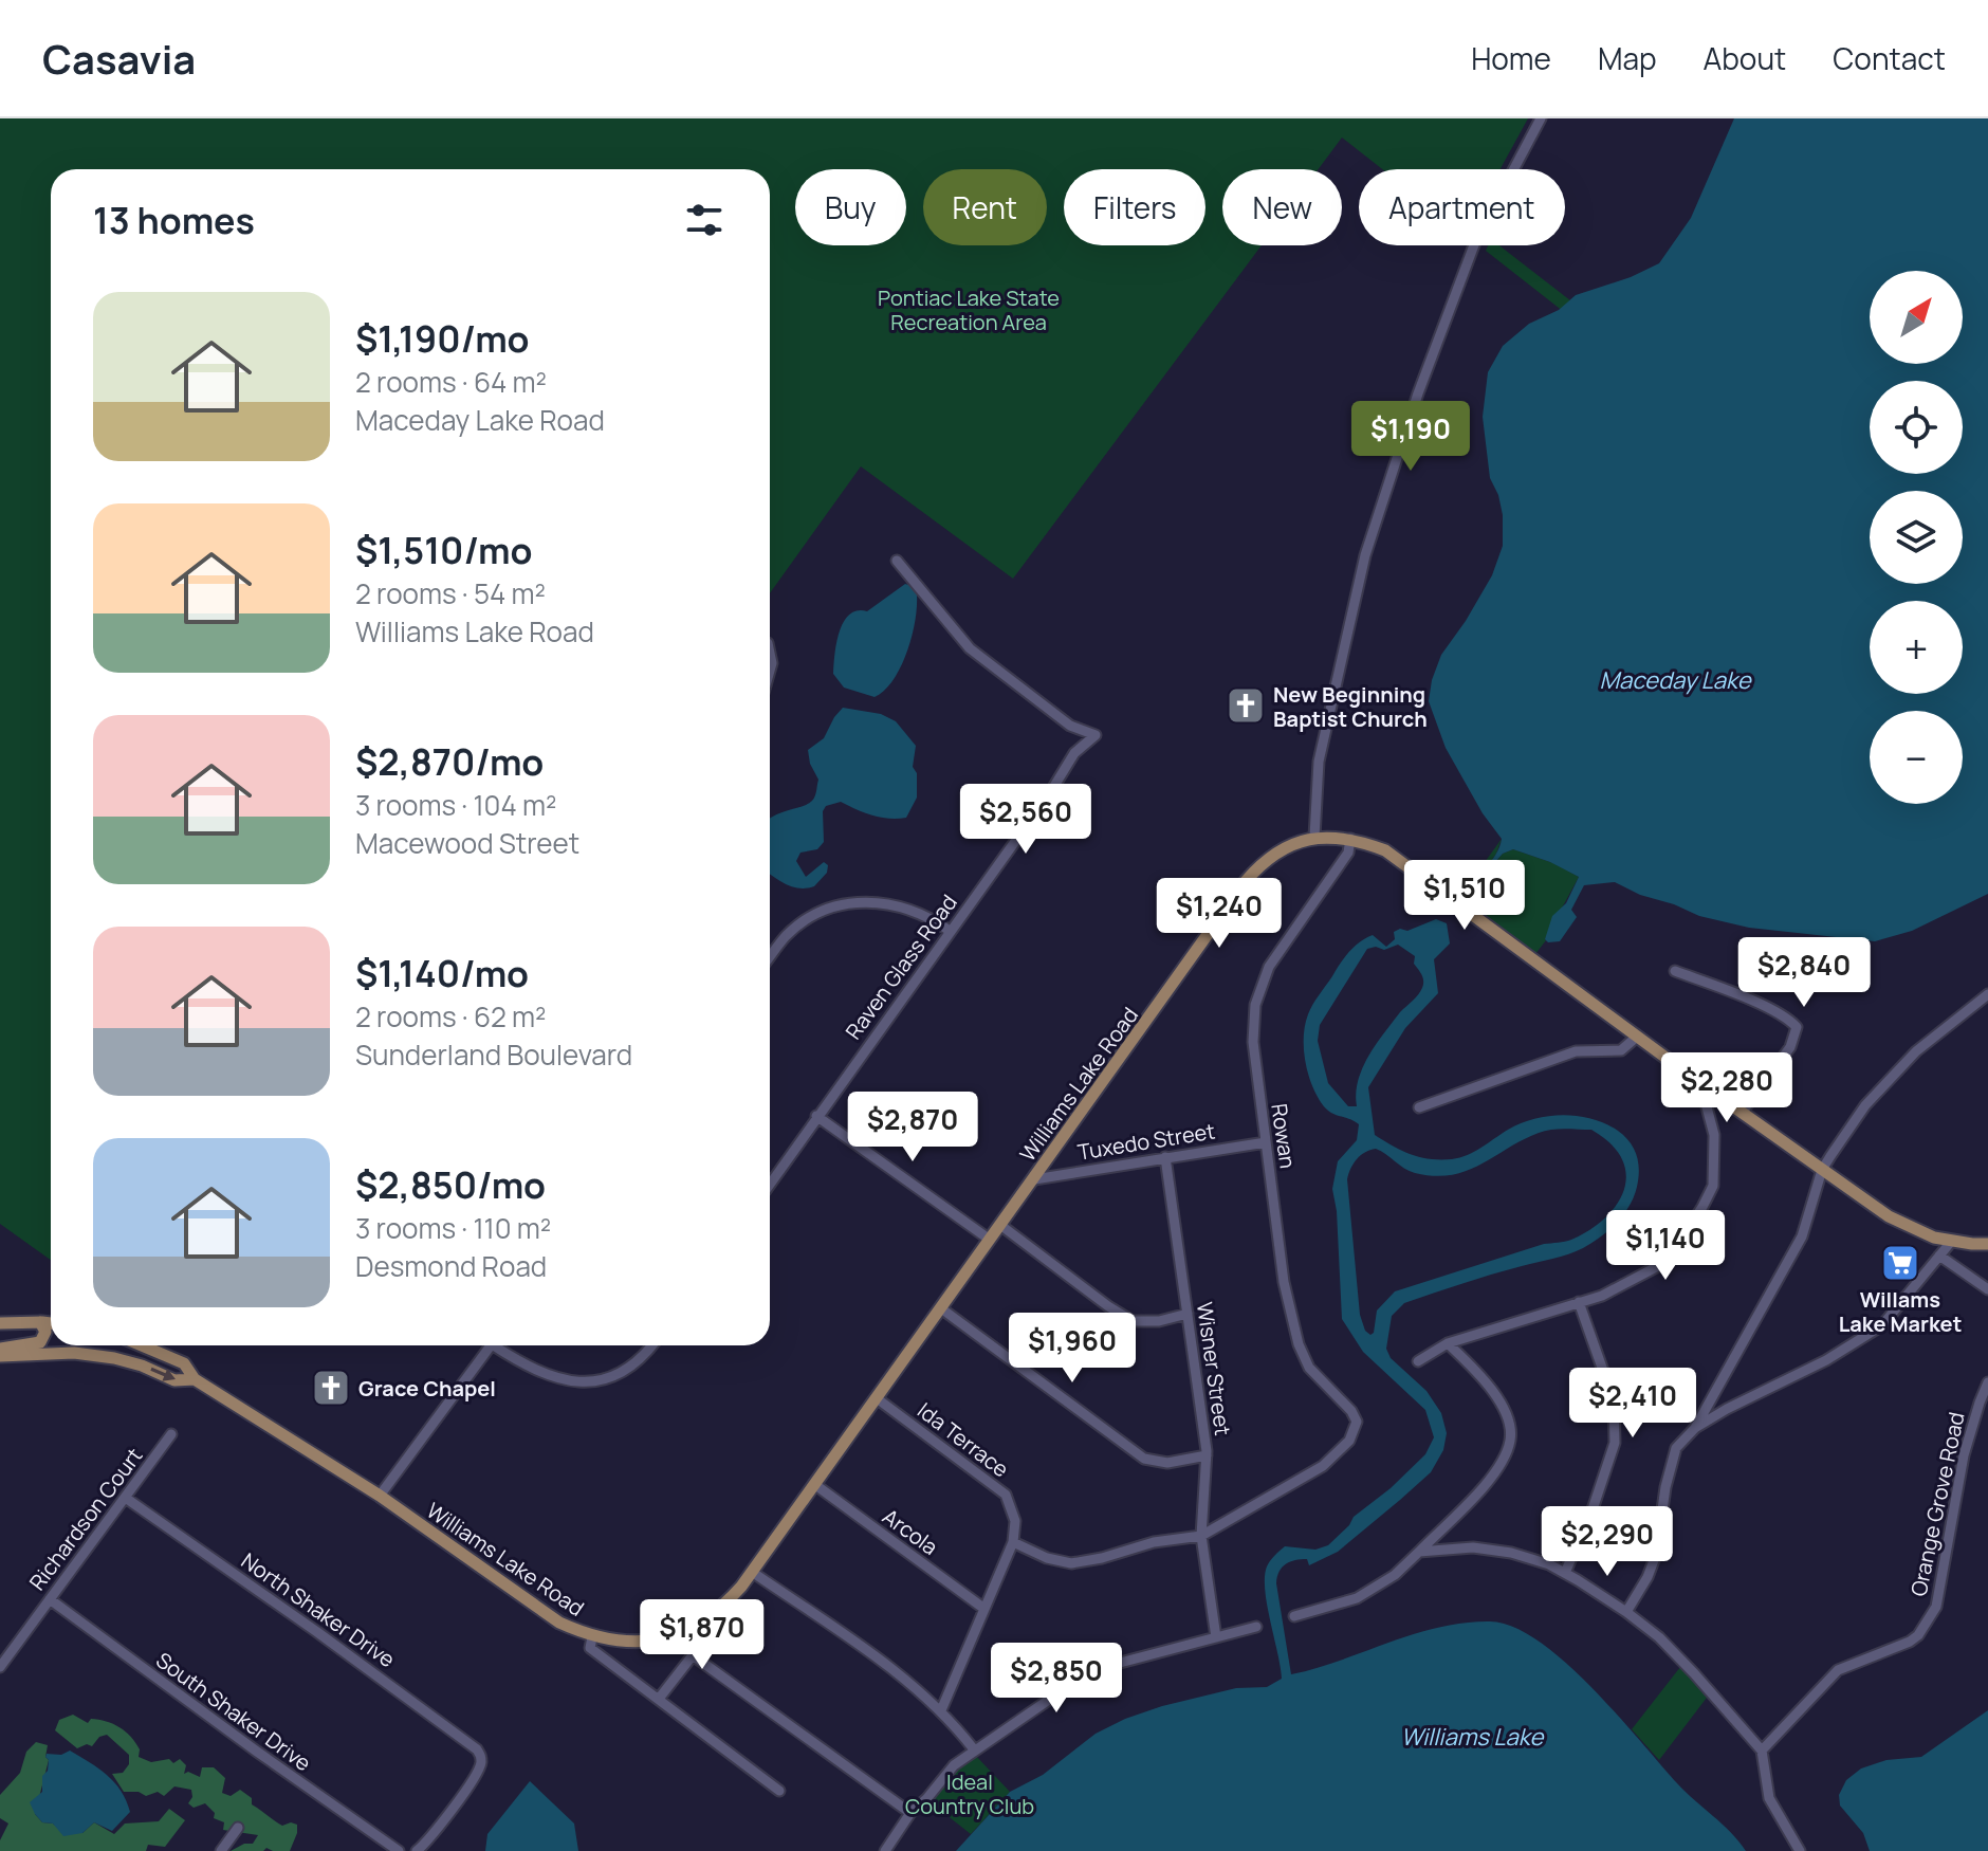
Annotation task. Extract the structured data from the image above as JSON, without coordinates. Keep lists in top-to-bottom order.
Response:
{
  "streets": {
    "main road": ["Williams Lake Road"],
    "street": [
      "Raven Glass Road",
      "Rowan",
      "Tuxedo Street",
      "Wisner Street",
      "Ida Terrace",
      "Orange Grove Road",
      "Richardson Court",
      "Arcola",
      "North Shaker Drive",
      "South Shaker Drive"
    ]
  },
  "crossings": [
    ["Williams Lake Road", "Rowan"],
    ["Williams Lake Road", "Tuxedo Street"],
    ["Williams Lake Road", "Ida Terrace"],
    ["Williams Lake Road", "Arcola"],
    ["Rowan", "Tuxedo Street"],
    ["Rowan", "Wisner Street"],
    ["Tuxedo Street", "Wisner Street"],
    ["Richardson Court", "North Shaker Drive"],
    ["Richardson Court", "South Shaker Drive"]
  ],
  "water": ["Maceday Lake", "Williams Lake"],
  "parks": ["Pontiac Lake State Recreation Area", "Ideal Country Club"],
  "places": {
    "church": ["New Beginning Baptist Church", "Grace Chapel"],
    "supermarket": ["Willams Lake Market"]
  },
  "north": "top right",
  "page": {
    "header": "Casavia",
    "nav": [
      "Home",
      "Map",
      "About",
      "Contact"
    ],
    "chip": [
      "Buy",
      "Rent",
      "Filters",
      "New",
      "Apartment"
    ],
    "heading": "13 homes",
    "map_buttons": ["+", "−"],
    "list": [
      {
        "name": "$1,190/mo",
        "note": "2 rooms · 64 m² · Maceday Lake Road"
      },
      {
        "name": "$1,510/mo",
        "note": "2 rooms · 54 m² · Williams Lake Road"
      },
      {
        "name": "$2,870/mo",
        "note": "3 rooms · 104 m² · Macewood Street"
      },
      {
        "name": "$1,140/mo",
        "note": "2 rooms · 62 m² · Sunderland Boulevard"
      },
      {
        "name": "$2,850/mo",
        "note": "3 rooms · 110 m² · Desmond Road"
      }
    ],
    "price": [
      "$1,190",
      "$2,560",
      "$1,510",
      "$1,240",
      "$2,840",
      "$2,280",
      "$2,870",
      "$1,140",
      "$1,960",
      "$2,410",
      "$2,290",
      "$1,870",
      "$2,850"
    ]
  }
}
